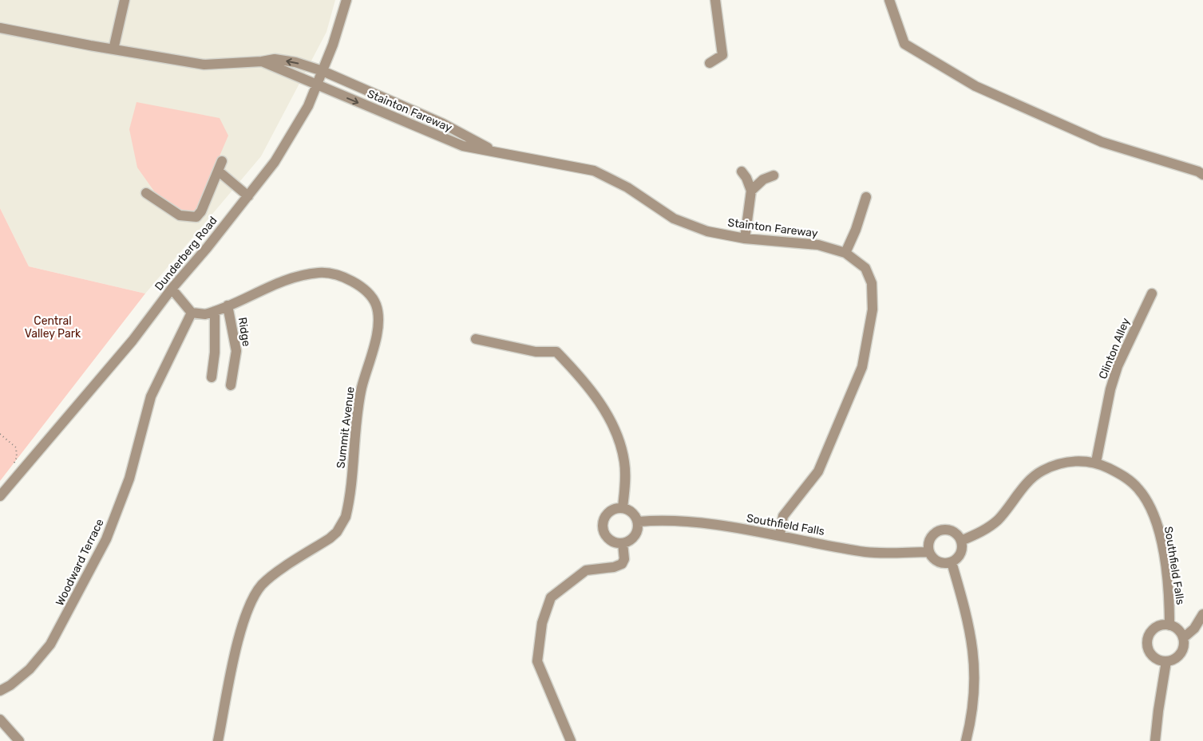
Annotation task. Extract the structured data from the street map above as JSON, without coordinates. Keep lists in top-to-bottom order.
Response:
{
  "streets": {
    "street": [
      "Stainton Fareway",
      "Dunderberg Road",
      "Ridge",
      "Clinton Alley",
      "Summit Avenue",
      "Southfield Falls",
      "Woodward Terrace"
    ]
  },
  "crossings": [
    ["Stainton Fareway", "Dunderberg Road"],
    ["Stainton Fareway", "Southfield Falls"],
    ["Ridge", "Summit Avenue"],
    ["Clinton Alley", "Southfield Falls"],
    ["Summit Avenue", "Woodward Terrace"]
  ],
  "parks": ["Central Valley Park"]
}
